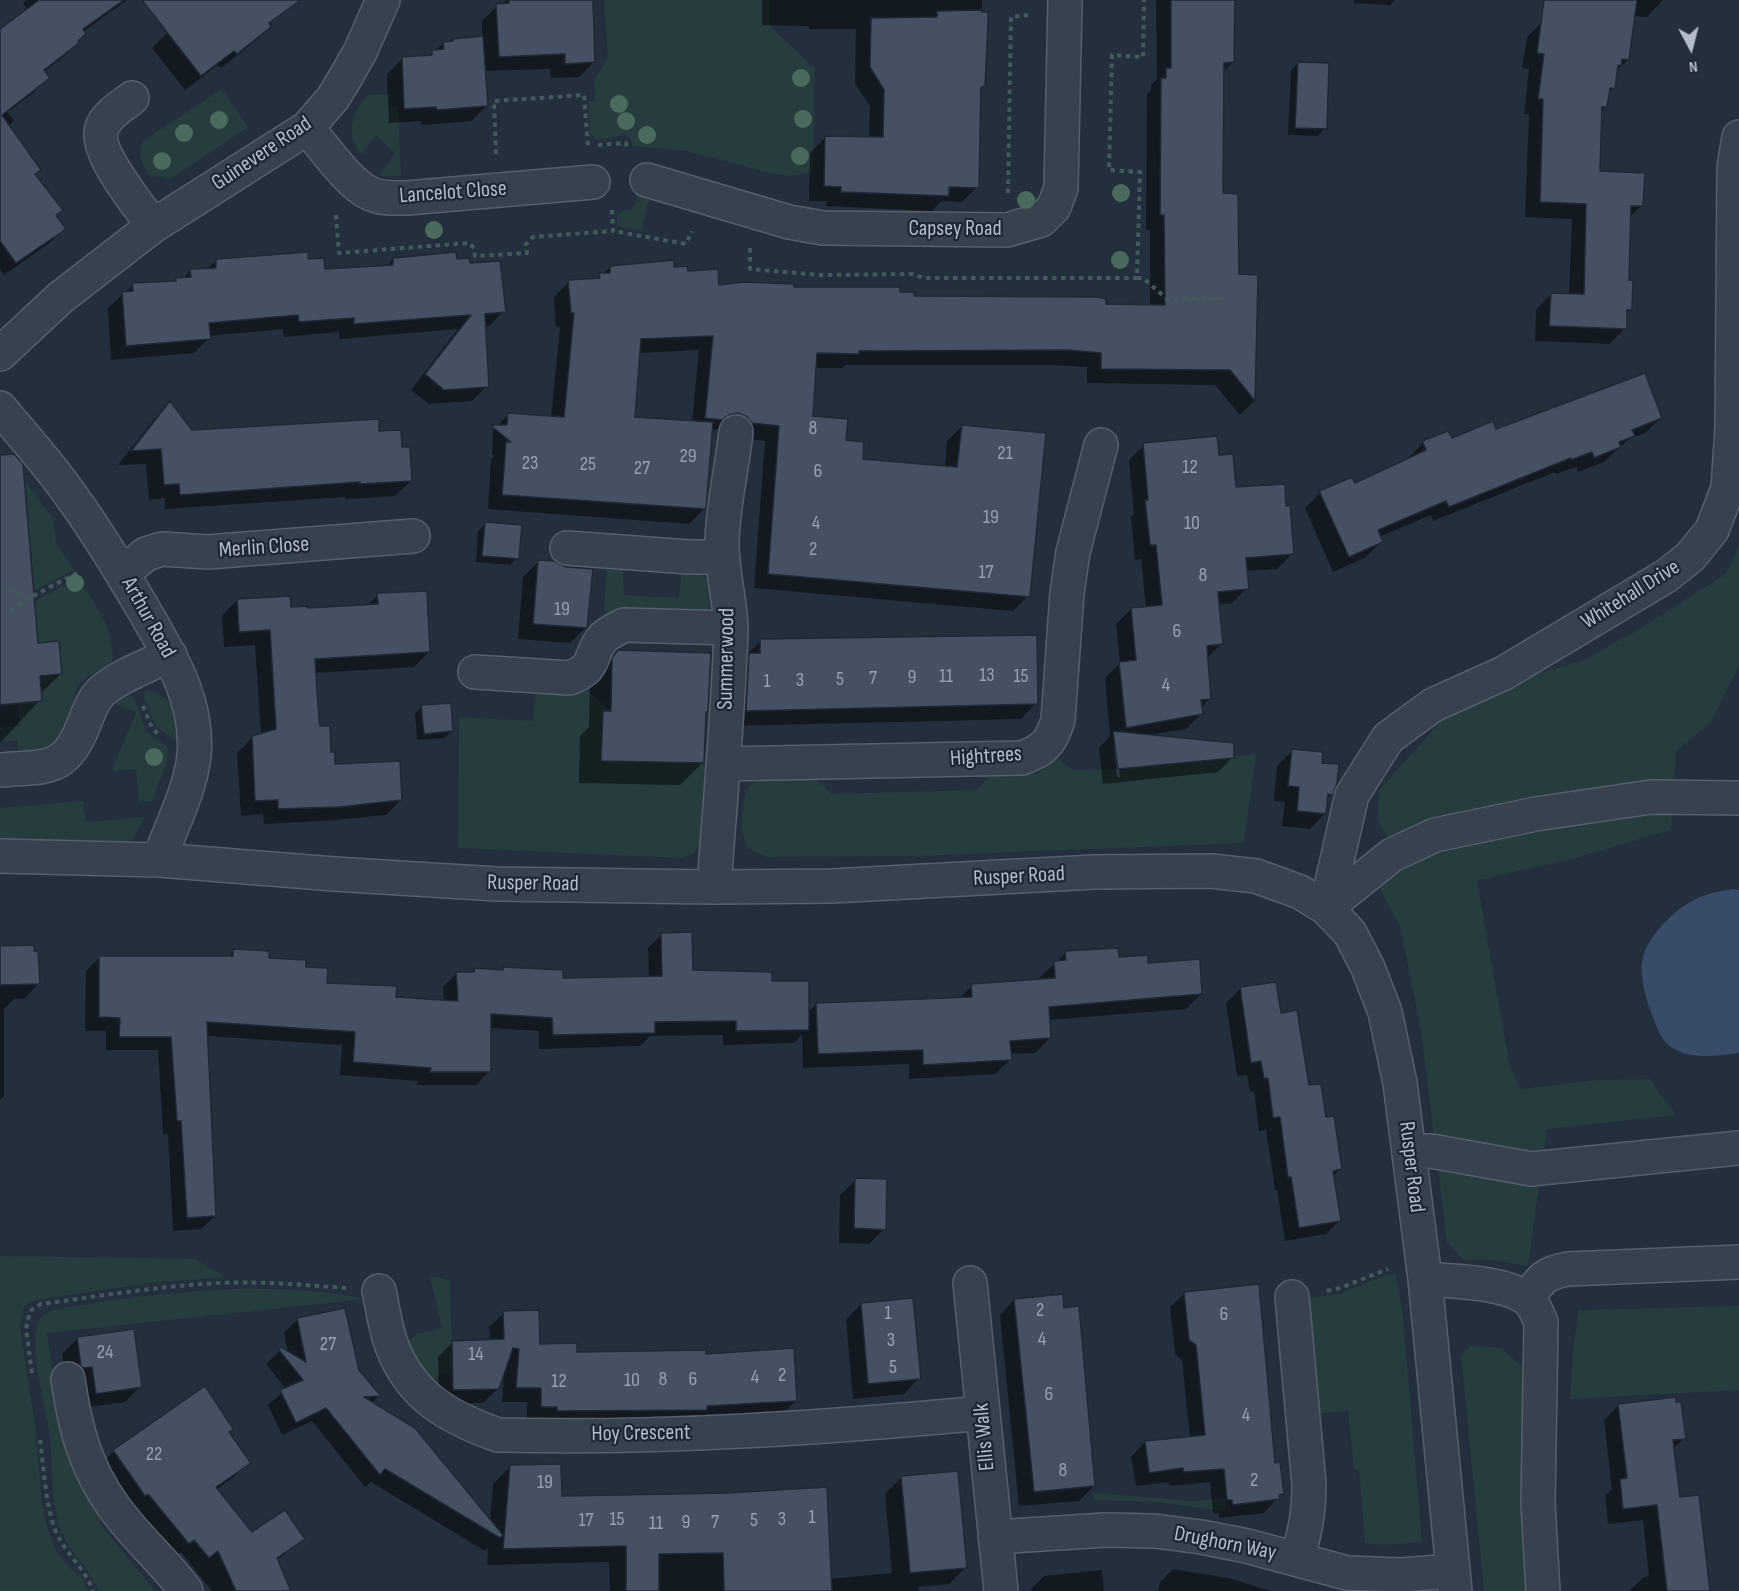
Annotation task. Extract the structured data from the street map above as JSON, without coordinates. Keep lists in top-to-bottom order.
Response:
{
  "streets": {
    "street": [
      "Guinevere Road",
      "Lancelot Close",
      "Capsey Road",
      "Merlin Close",
      "Whitehall Drive",
      "Arthur Road",
      "Summerwood",
      "Hightrees",
      "Rusper Road",
      "Hoy Crescent",
      "Ellis Walk",
      "Drughorn Way"
    ]
  },
  "crossings": [
    ["Guinevere Road", "Lancelot Close"],
    ["Merlin Close", "Arthur Road"],
    ["Whitehall Drive", "Rusper Road"],
    ["Arthur Road", "Rusper Road"],
    ["Summerwood", "Hightrees"],
    ["Summerwood", "Rusper Road"],
    ["Rusper Road", "Drughorn Way"],
    ["Hoy Crescent", "Ellis Walk"],
    ["Ellis Walk", "Drughorn Way"]
  ],
  "house_numbers": [
    "8",
    "21",
    "29",
    "23",
    "25",
    "12",
    "27",
    "6",
    "19",
    "4",
    "10",
    "2",
    "17",
    "8",
    "19",
    "6",
    "13",
    "11",
    "15",
    "9",
    "7",
    "5",
    "3",
    "1",
    "4",
    "2",
    "1",
    "6",
    "4",
    "3",
    "27",
    "24",
    "14",
    "5",
    "2",
    "4",
    "8",
    "6",
    "10",
    "12",
    "6",
    "4",
    "22",
    "8",
    "2",
    "19",
    "1",
    "15",
    "3",
    "17",
    "5",
    "9",
    "7",
    "11"
  ],
  "north": "bottom"
}
